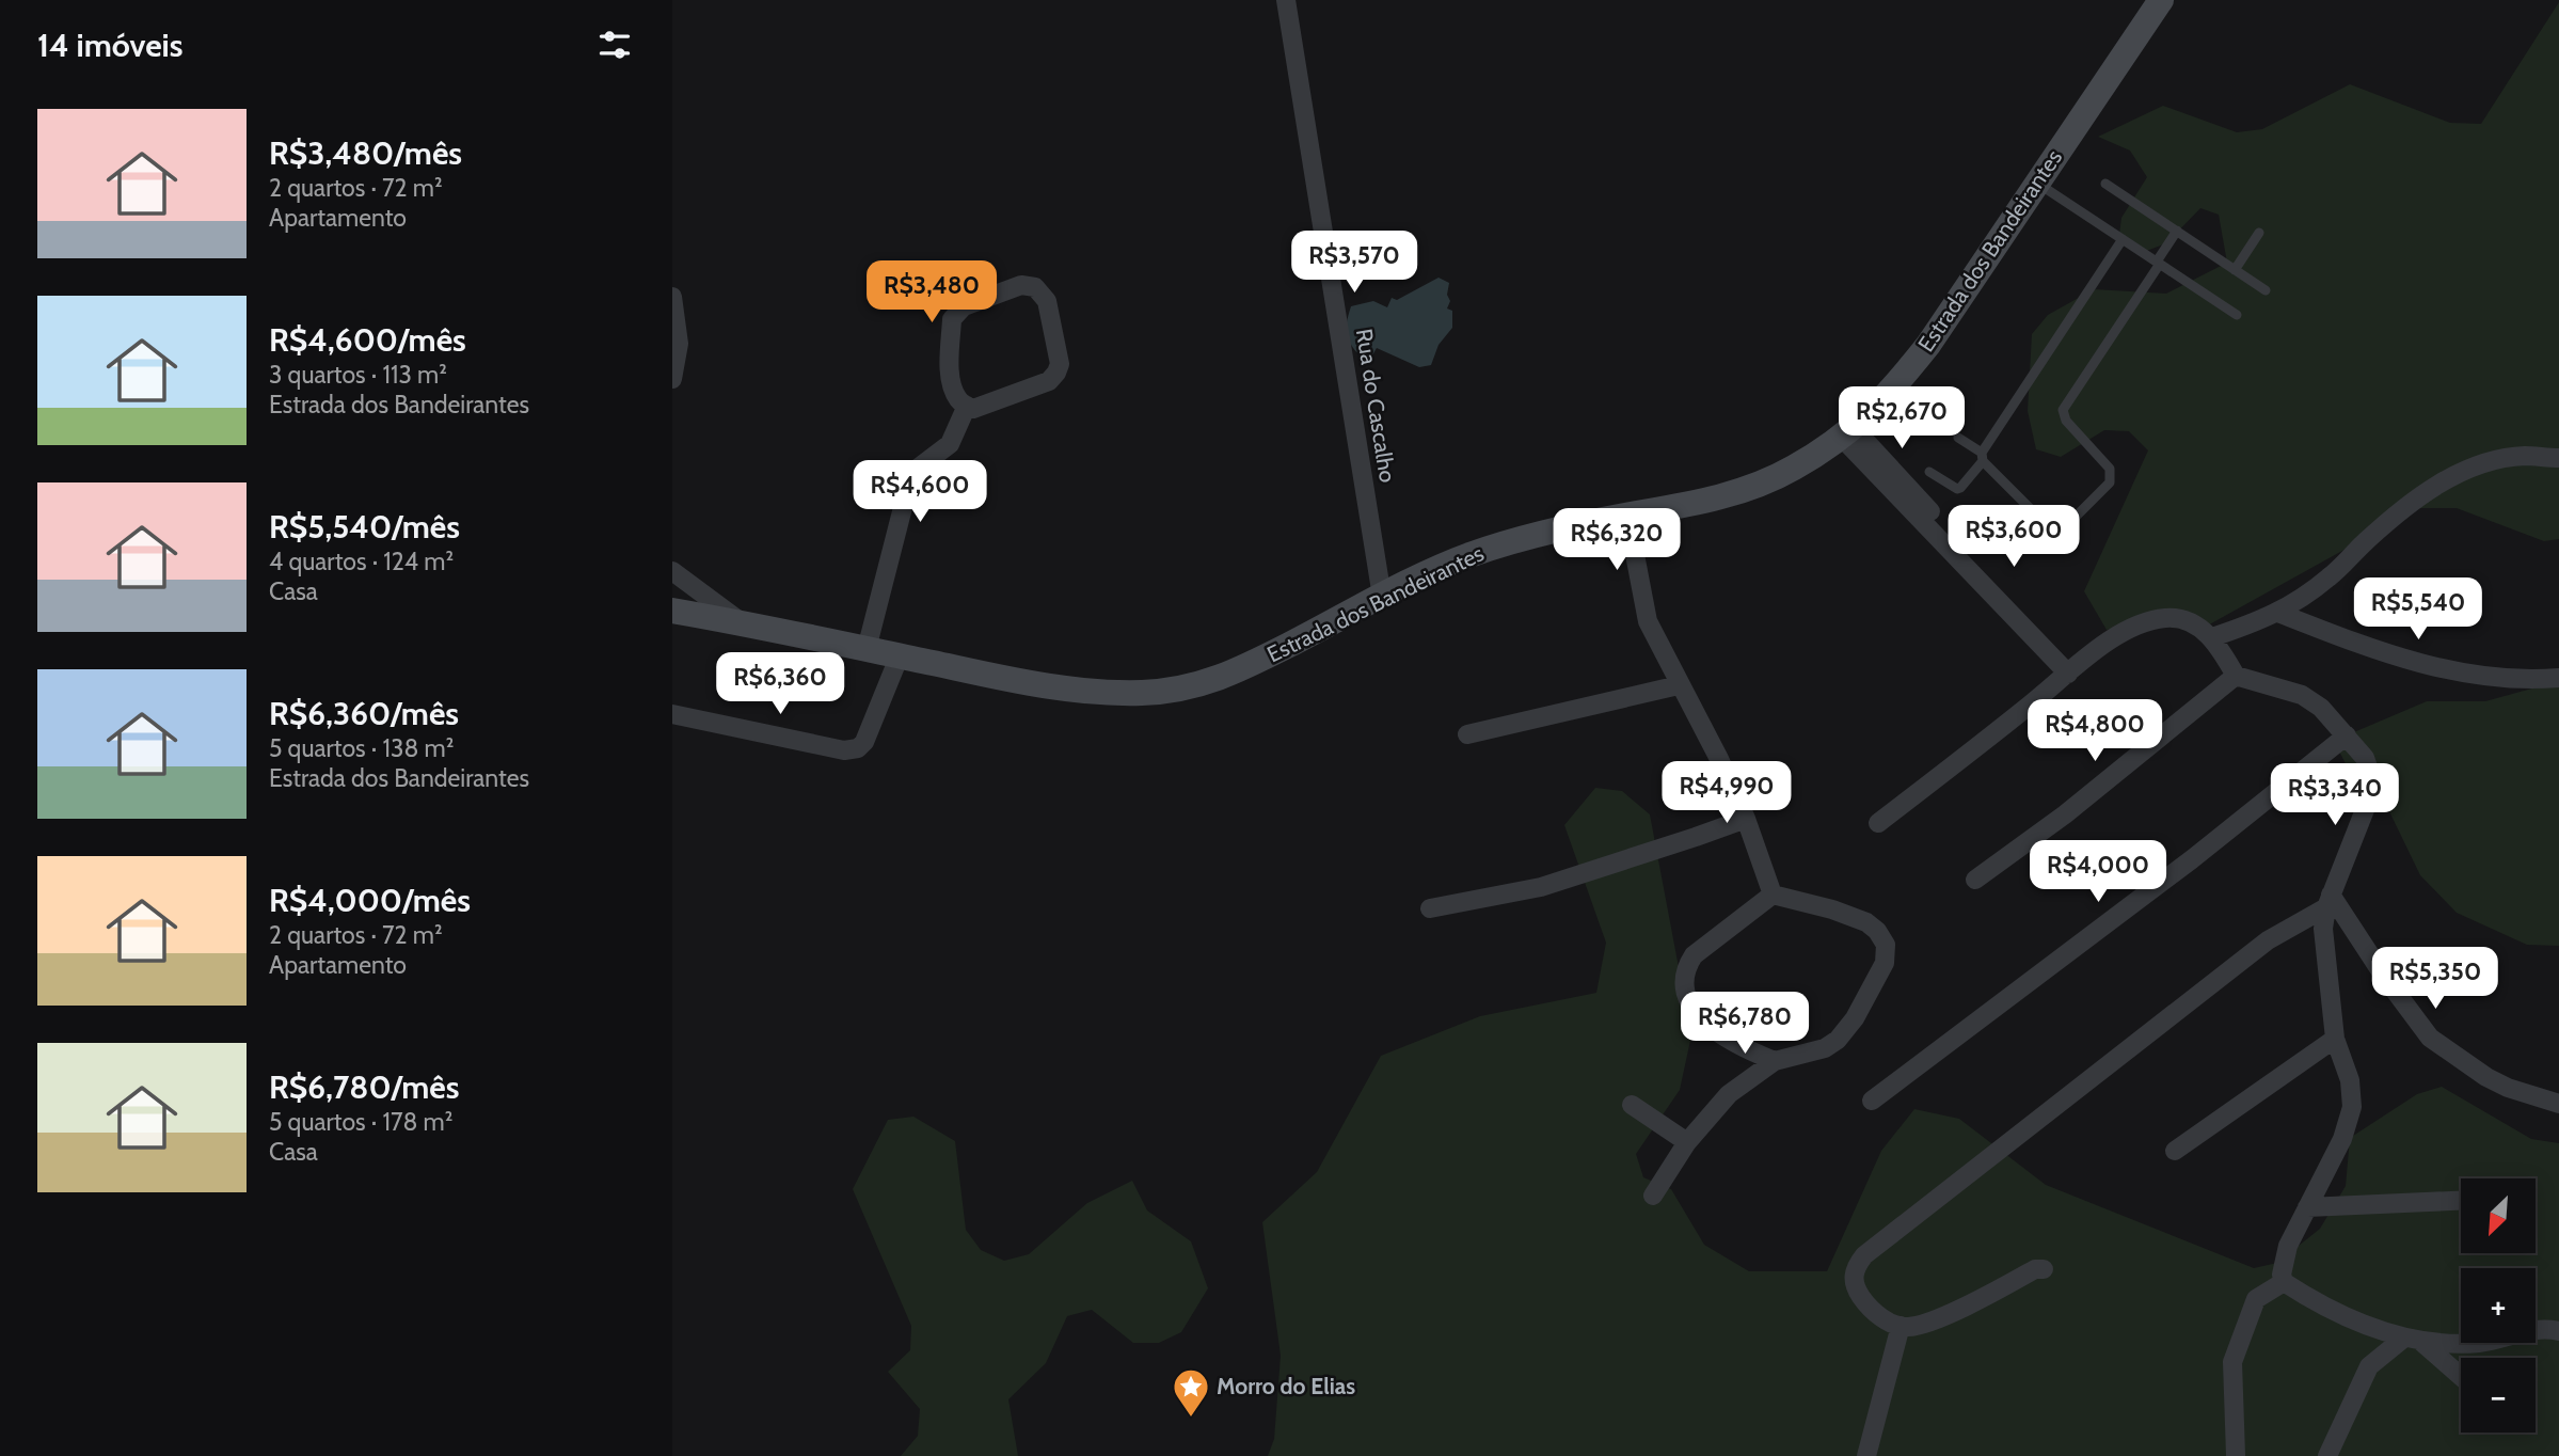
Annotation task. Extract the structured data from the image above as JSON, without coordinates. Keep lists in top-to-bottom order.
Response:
{
  "streets": {
    "main road": ["Estrada dos Bandeirantes"],
    "street": ["Rua do Cascalho"]
  },
  "crossings": [
    ["Estrada dos Bandeirantes", "Rua do Cascalho"]
  ],
  "places": {
    "place": ["Morro do Elias"]
  },
  "north": "bottom left",
  "page": {
    "heading": "14 imóveis",
    "list": [
      {
        "name": "R$3,480/mês",
        "note": "2 quartos · 72 m² · Apartamento"
      },
      {
        "name": "R$4,600/mês",
        "note": "3 quartos · 113 m² · Estrada dos Bandeirantes"
      },
      {
        "name": "R$5,540/mês",
        "note": "4 quartos · 124 m² · Casa"
      },
      {
        "name": "R$6,360/mês",
        "note": "5 quartos · 138 m² · Estrada dos Bandeirantes"
      },
      {
        "name": "R$4,000/mês",
        "note": "2 quartos · 72 m² · Apartamento"
      },
      {
        "name": "R$6,780/mês",
        "note": "5 quartos · 178 m² · Casa"
      }
    ],
    "price": [
      "R$3,570",
      "R$3,480",
      "R$2,670",
      "R$4,600",
      "R$3,600",
      "R$6,320",
      "R$5,540",
      "R$6,360",
      "R$4,800",
      "R$4,990",
      "R$3,340",
      "R$4,000",
      "R$5,350",
      "R$6,780"
    ],
    "map_buttons": ["+", "−"]
  }
}
